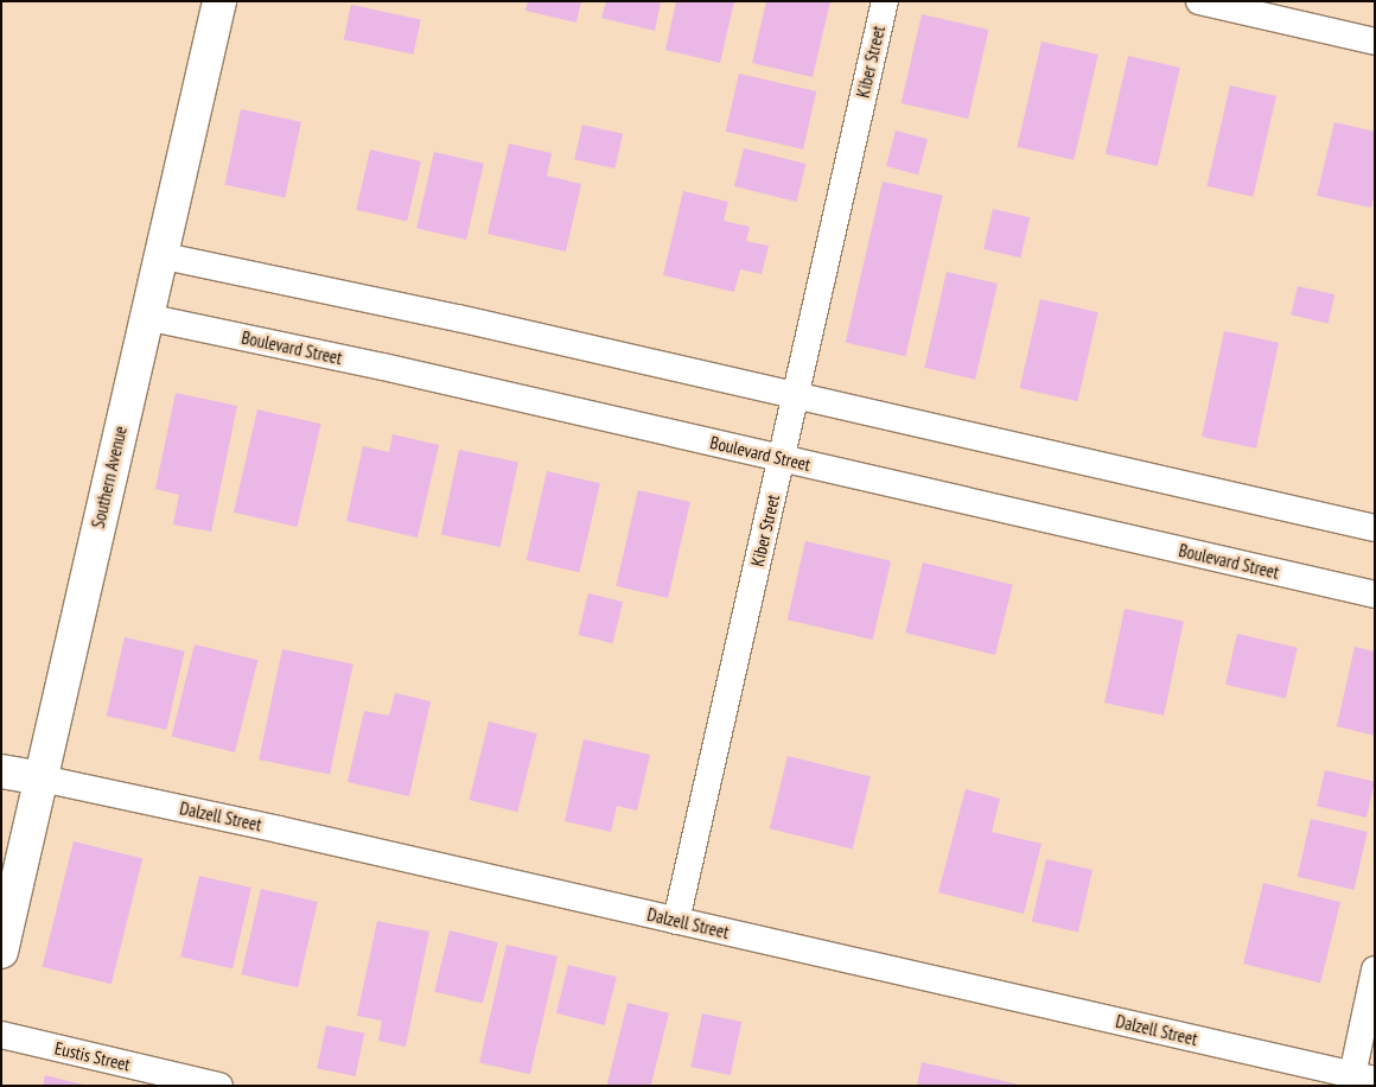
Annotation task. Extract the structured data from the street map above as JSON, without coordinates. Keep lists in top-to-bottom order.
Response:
{
  "streets": {
    "street": [
      "Kiber Street",
      "Boulevard Street",
      "Southern Avenue",
      "Dalzell Street",
      "Eustis Street"
    ]
  },
  "crossings": [
    ["Kiber Street", "Boulevard Street"],
    ["Kiber Street", "Dalzell Street"],
    ["Boulevard Street", "Southern Avenue"],
    ["Southern Avenue", "Dalzell Street"]
  ]
}
